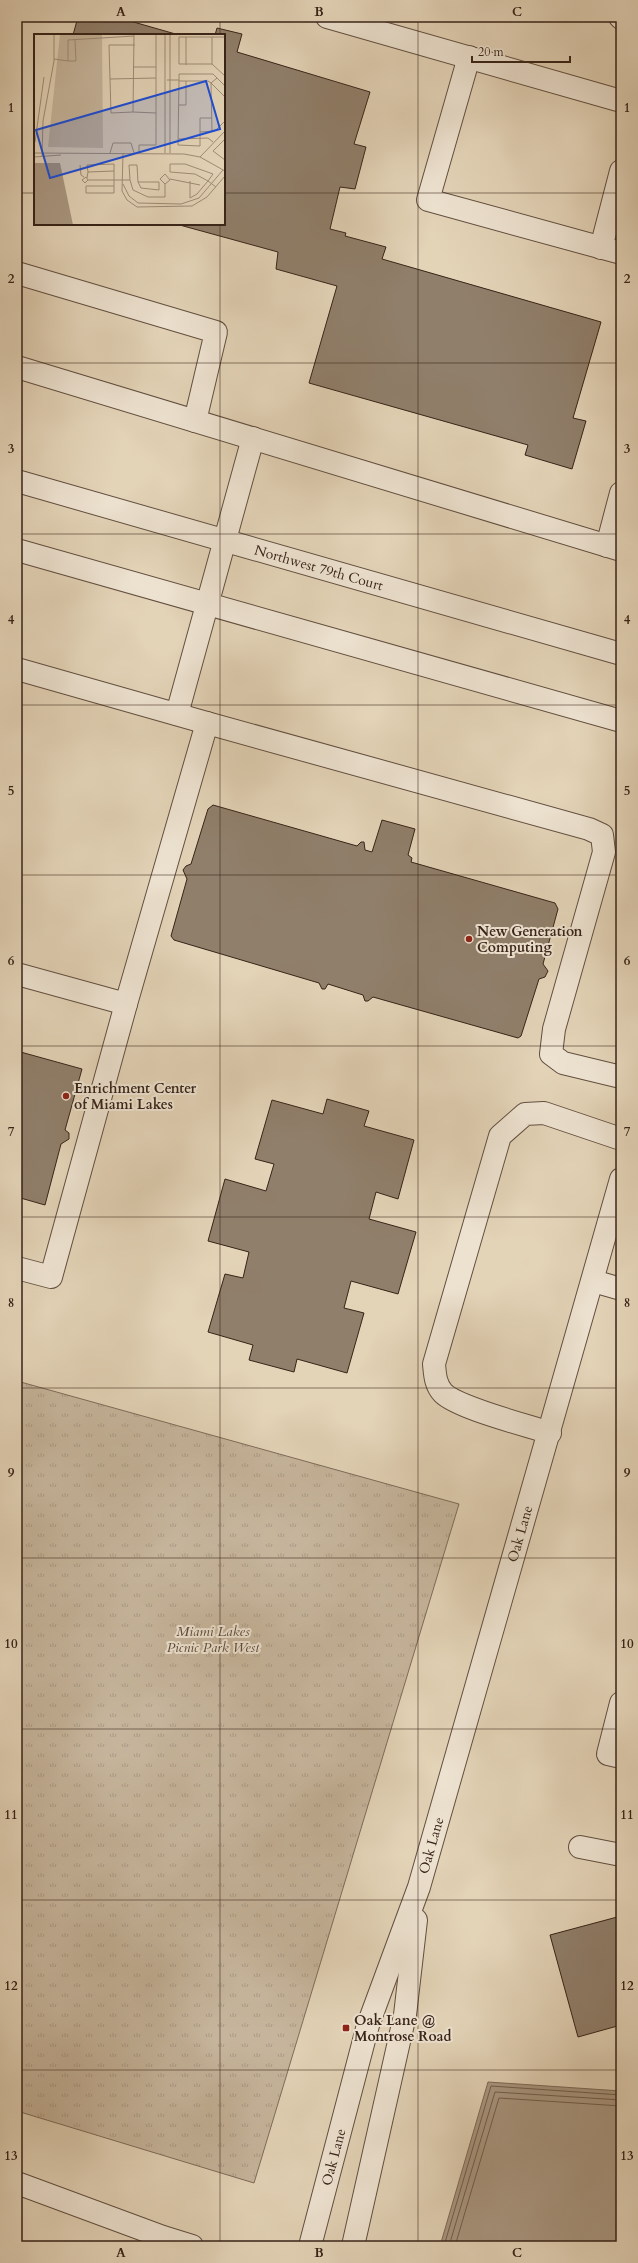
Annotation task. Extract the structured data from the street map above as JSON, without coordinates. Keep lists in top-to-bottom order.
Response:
{
  "streets": {
    "street": ["Northwest 79th Court", "Oak Lane"]
  },
  "parks": ["Miami Lakes Picnic Park West"],
  "places": {
    "other": ["New Generation Computing", "Enrichment Center of Miami Lakes"],
    "transit": ["Oak Lane @ Montrose Road"]
  },
  "scale_bar": "20 m",
  "grid": {
    "columns": ["A", "B", "C"],
    "rows": [
      "1",
      "2",
      "3",
      "4",
      "5",
      "6",
      "7",
      "8",
      "9",
      "10",
      "11",
      "12",
      "13"
    ]
  }
}
